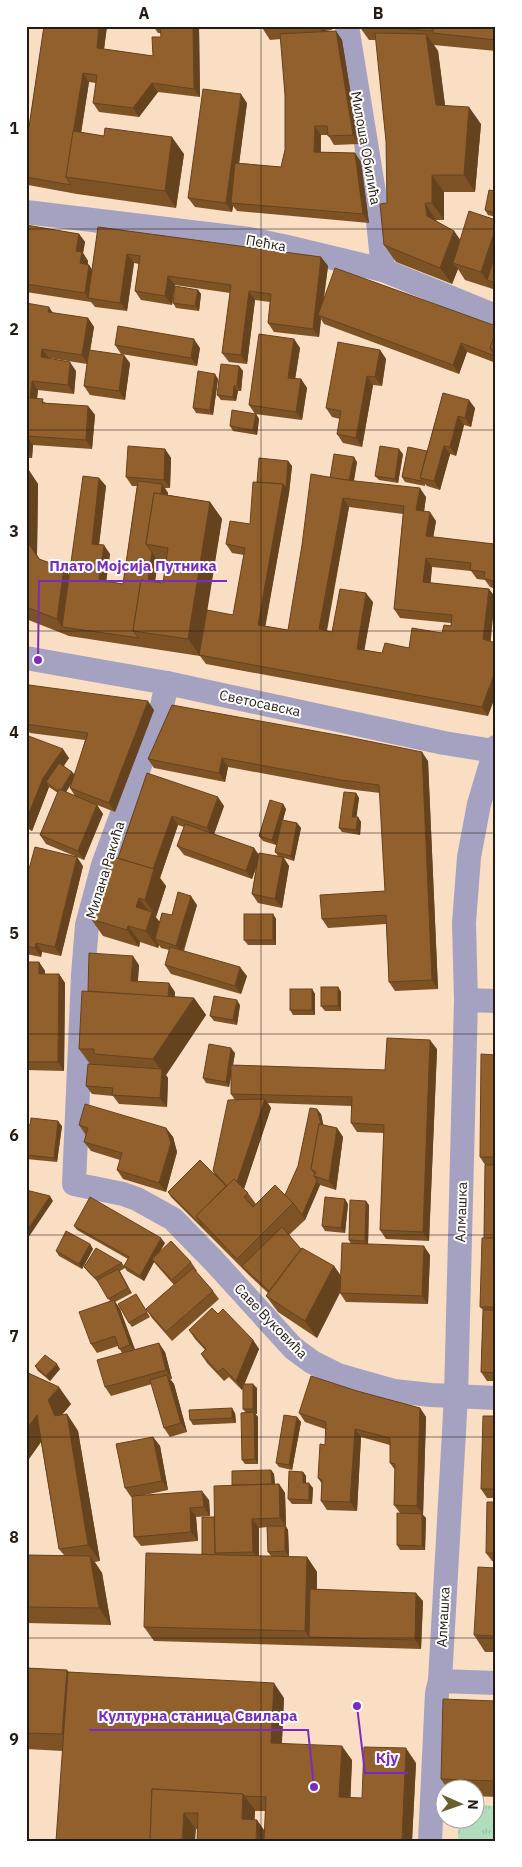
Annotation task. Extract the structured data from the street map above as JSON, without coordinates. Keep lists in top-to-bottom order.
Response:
{
  "streets": {
    "street": [
      "Милоша Обилића",
      "Пећка",
      "Светосавска",
      "Милана Ракића",
      "Алмашка",
      "Саве Вуковића"
    ]
  },
  "crossings": [
    ["Милоша Обилића", "Пећка"],
    ["Светосавска", "Милана Ракића"],
    ["Светосавска", "Алмашка"],
    ["Милана Ракића", "Саве Вуковића"],
    ["Алмашка", "Саве Вуковића"]
  ],
  "places": ["Плато Мојсија Путника", "Кју", "Културна станица Свилара"],
  "north": "right",
  "grid": {
    "columns": ["A", "B"],
    "rows": [
      "1",
      "2",
      "3",
      "4",
      "5",
      "6",
      "7",
      "8",
      "9"
    ]
  }
}
